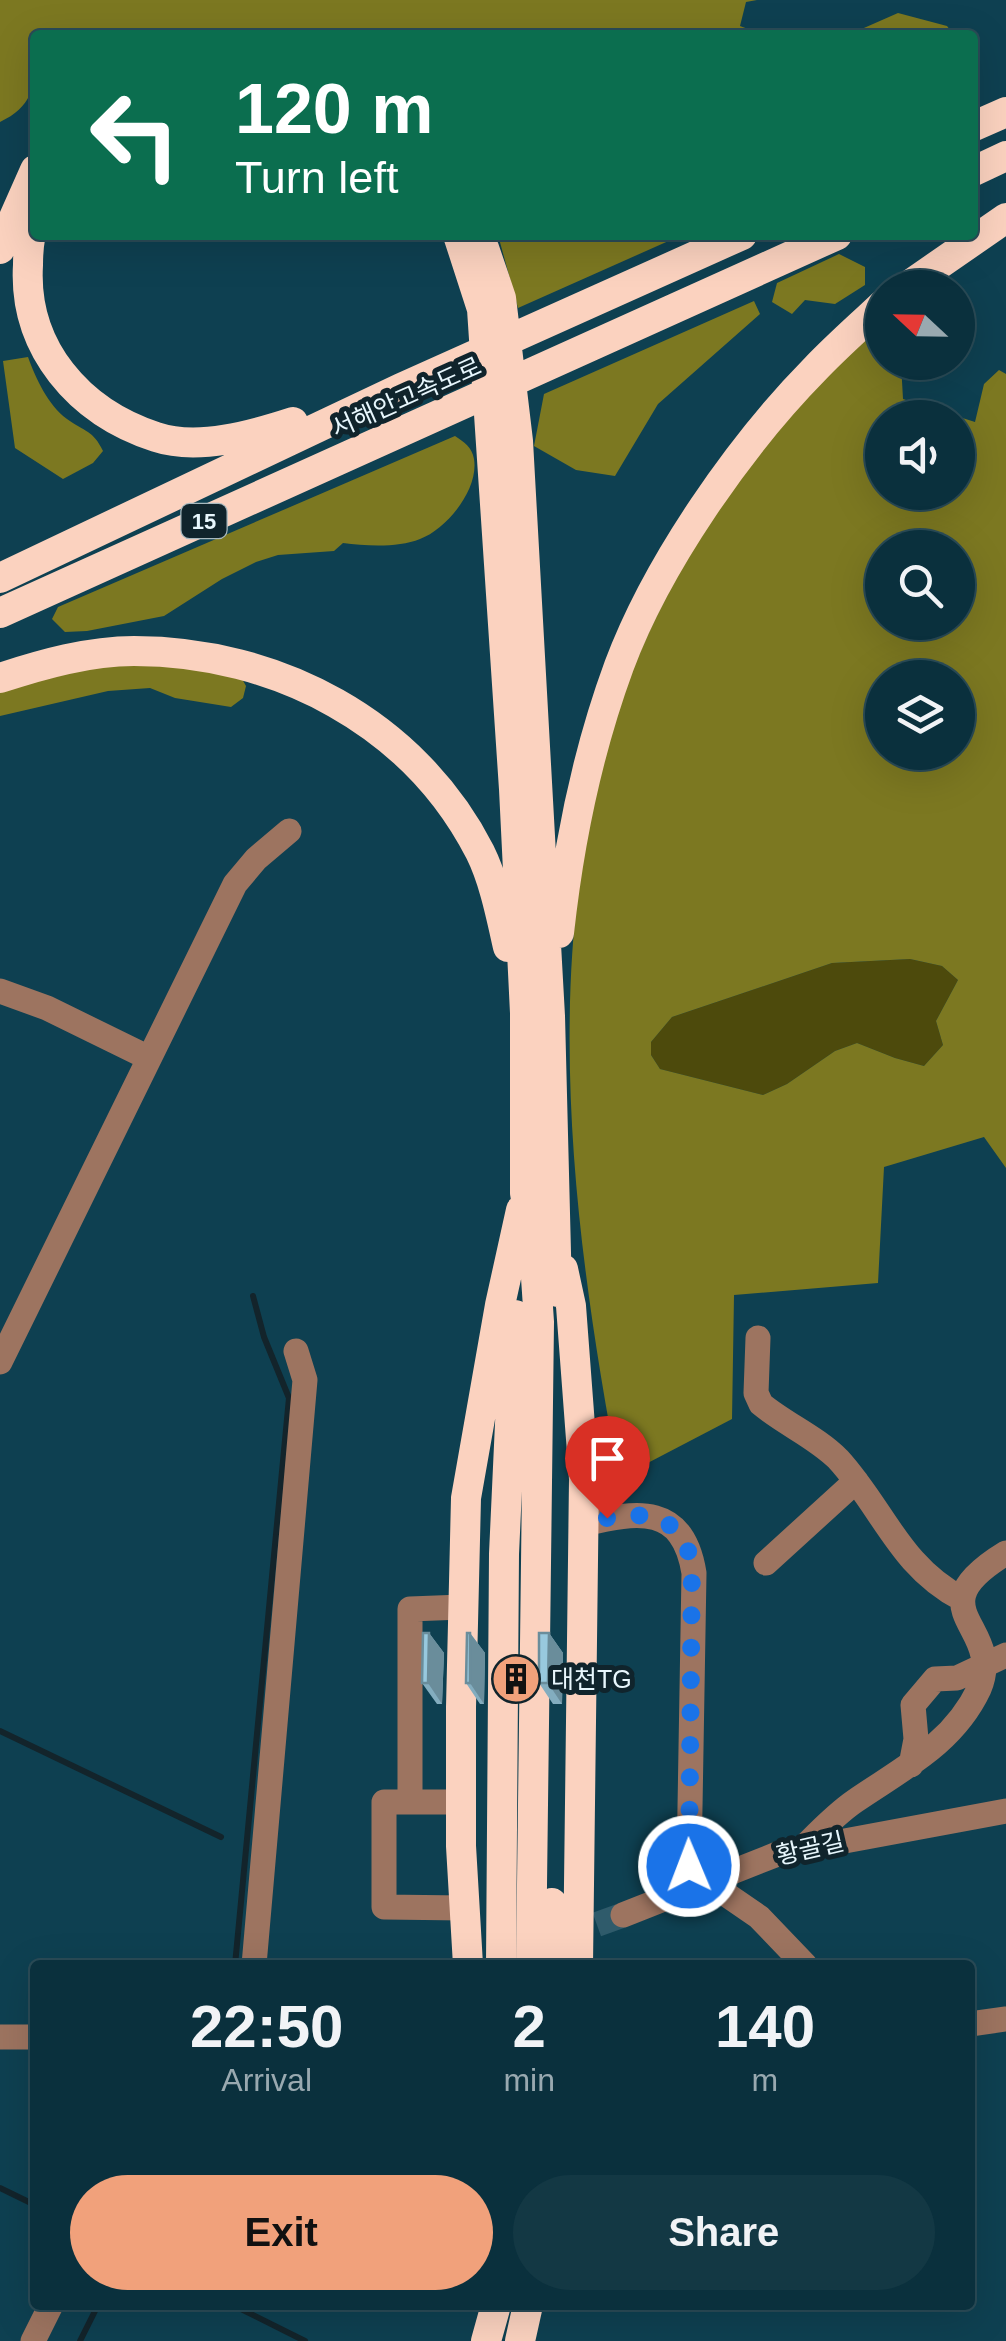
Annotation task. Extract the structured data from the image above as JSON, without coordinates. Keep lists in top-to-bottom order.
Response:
{
  "streets": {
    "highway": ["서해안고속도로", "15"],
    "street": ["황골길"]
  },
  "places": {
    "building": ["대천TG"]
  },
  "north": "left",
  "page": {
    "turn": ["120 m", "Turn left"],
    "eta": [
      "22:50",
      "Arrival",
      "2",
      "min",
      "140",
      "m"
    ],
    "buttons": ["Exit", "Share"]
  }
}
